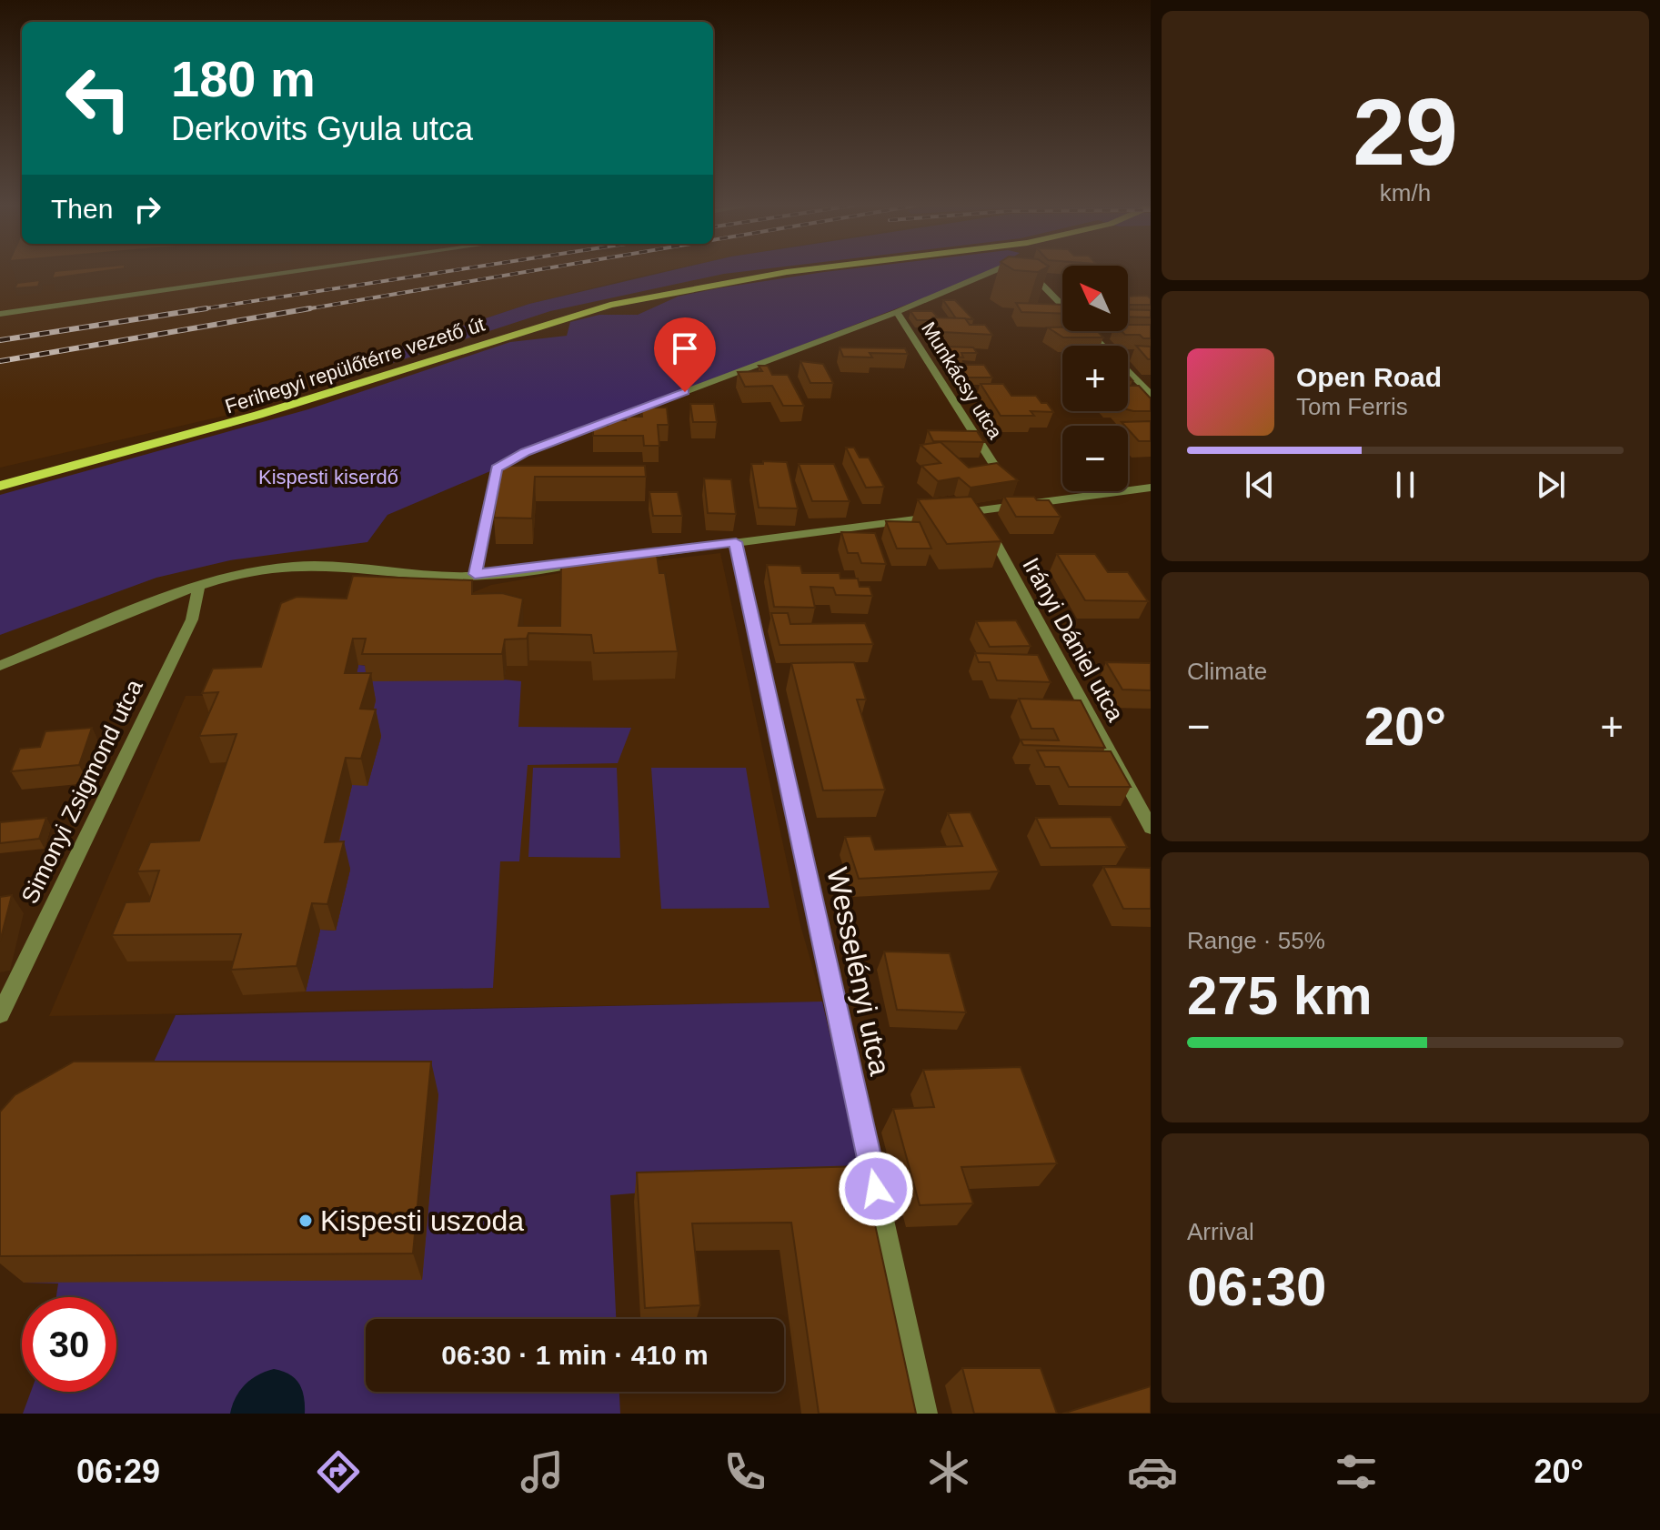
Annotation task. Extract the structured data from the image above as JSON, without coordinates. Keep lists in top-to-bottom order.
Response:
{
  "streets": {
    "main road": ["Ferihegyi repülőtérre vezető út"],
    "street": [
      "Munkácsy utca",
      "Irányi Dániel utca",
      "Simonyi Zsigmond utca",
      "Wesselényi utca"
    ]
  },
  "parks": ["Kispesti kiserdő"],
  "places": ["Kispesti uszoda"],
  "north": "top left",
  "page": {
    "tile": [
      ["29", "km/h"],
      "Climate",
      ["Range · 55%", "275 km"],
      ["Arrival", "06:30"]
    ],
    "turn": ["180 m", "Derkovits Gyula utca"],
    "then": "Then",
    "map_buttons": ["+", "−"],
    "song": ["Open Road", "Tom Ferris"],
    "heat": ["−", "20°", "+"],
    "limit": "30",
    "trip": "06:30 · 1 min · 410 m",
    "tabs": ["06:29", "20°"]
  }
}
